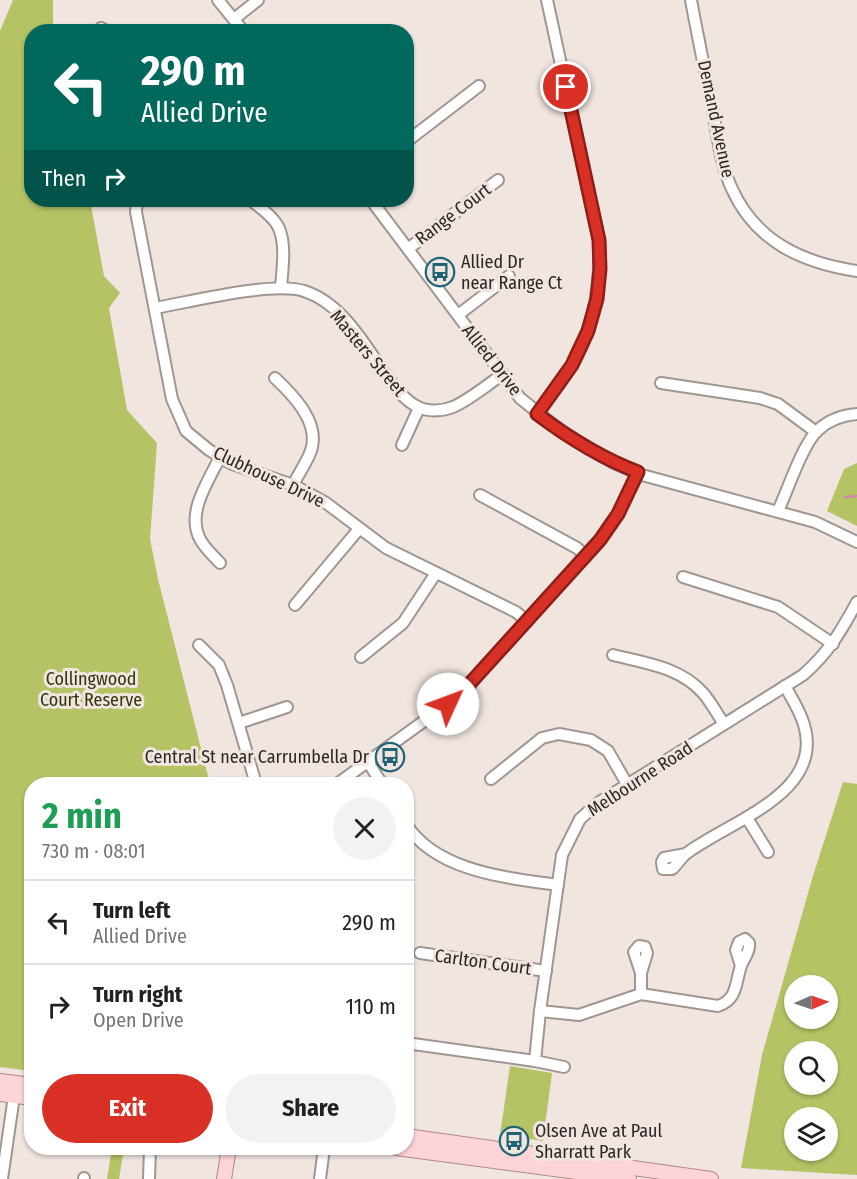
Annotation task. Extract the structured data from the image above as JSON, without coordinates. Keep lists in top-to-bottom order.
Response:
{
  "streets": {
    "street": [
      "Demand Avenue",
      "Range Court",
      "Masters Street",
      "Allied Drive",
      "Clubhouse Drive",
      "Melbourne Road",
      "Carlton Court"
    ]
  },
  "crossings": [
    ["Range Court", "Allied Drive"],
    ["Masters Street", "Allied Drive"],
    ["Masters Street", "Clubhouse Drive"],
    ["Melbourne Road", "Carlton Court"]
  ],
  "parks": ["Collingwood Court Reserve"],
  "places": {
    "bus stop": ["Allied Dr near Range Ct", "Central St near Carrumbella Dr", "Olsen Ave at Paul Sharratt Park"]
  },
  "north": "right",
  "page": {
    "turn": ["290 m", "Allied Drive"],
    "then": "Then",
    "heading": ["2 min", "730 m · 08:01"],
    "list": [
      {
        "name": "Turn left",
        "note": "Allied Drive",
        "value": "290 m"
      },
      {
        "name": "Turn right",
        "note": "Open Drive",
        "value": "110 m"
      }
    ],
    "buttons": ["Exit", "Share"]
  }
}
